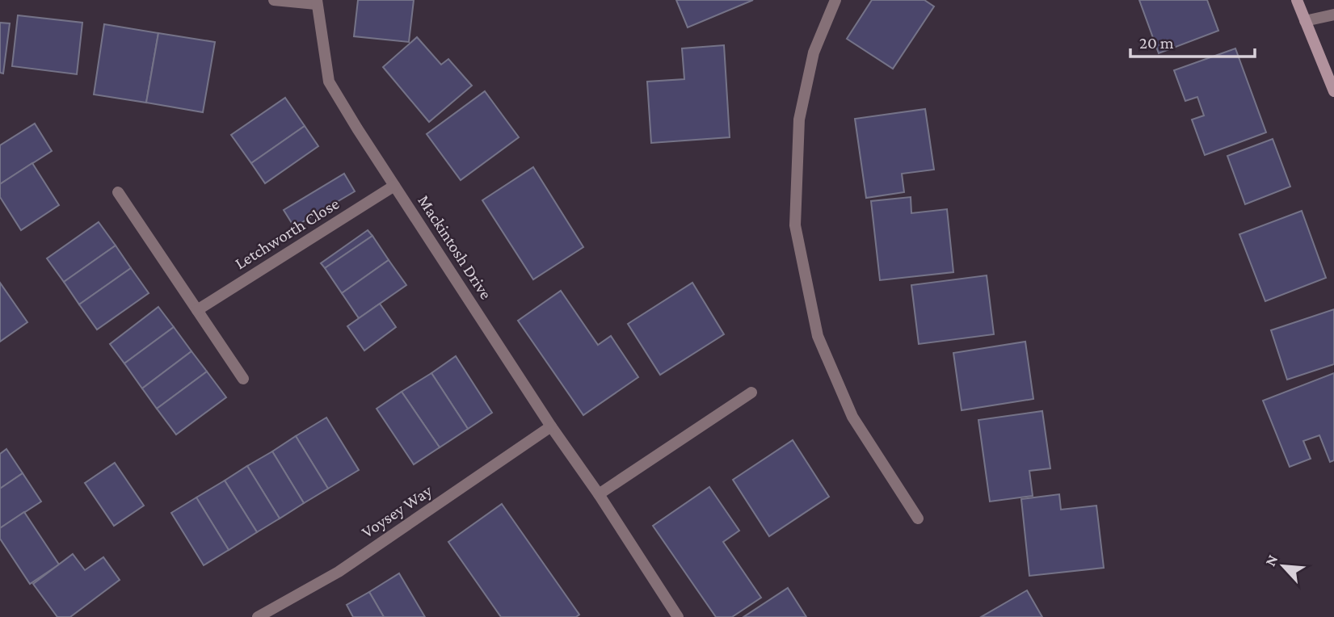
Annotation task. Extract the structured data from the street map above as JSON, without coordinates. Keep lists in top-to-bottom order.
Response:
{
  "streets": {
    "street": ["Letchworth Close", "Mackintosh Drive", "Voysey Way"]
  },
  "crossings": [
    ["Letchworth Close", "Mackintosh Drive"],
    ["Mackintosh Drive", "Voysey Way"]
  ],
  "scale_bar": "20 m",
  "north": "top left"
}
